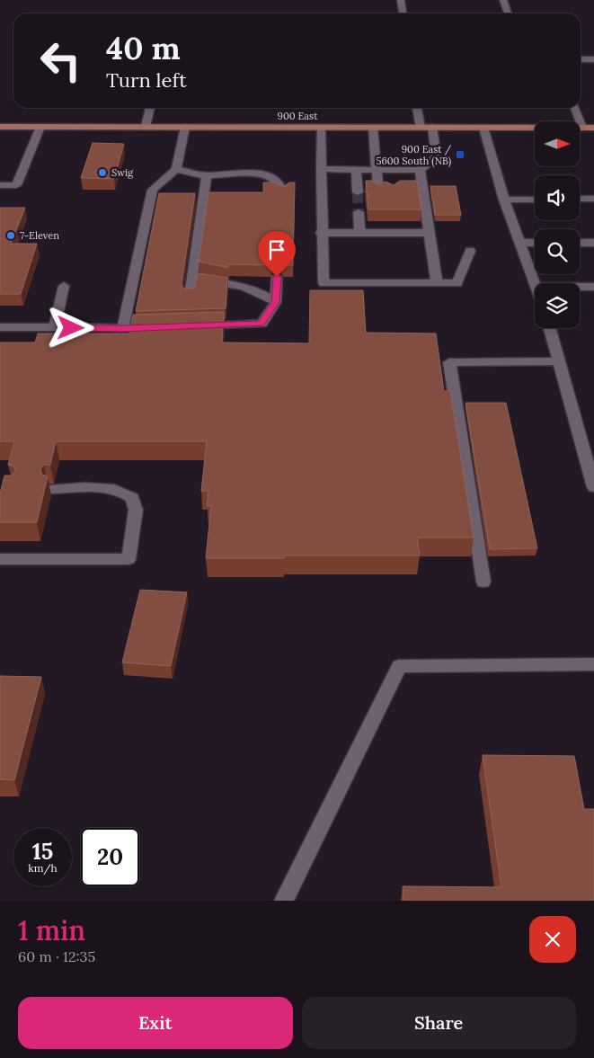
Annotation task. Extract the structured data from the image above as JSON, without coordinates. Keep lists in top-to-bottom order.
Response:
{
  "streets": {
    "main road": ["900 East"]
  },
  "places": {
    "transit": ["900 East / 5600 South (NB)"],
    "other": ["Swig", "7-Eleven"]
  },
  "north": "right",
  "page": {
    "turn": ["40 m", "Turn left"],
    "speed": "15 km/h",
    "limit": "20",
    "heading": ["1 min", "60 m · 12:35"],
    "buttons": ["Exit", "Share"]
  }
}
